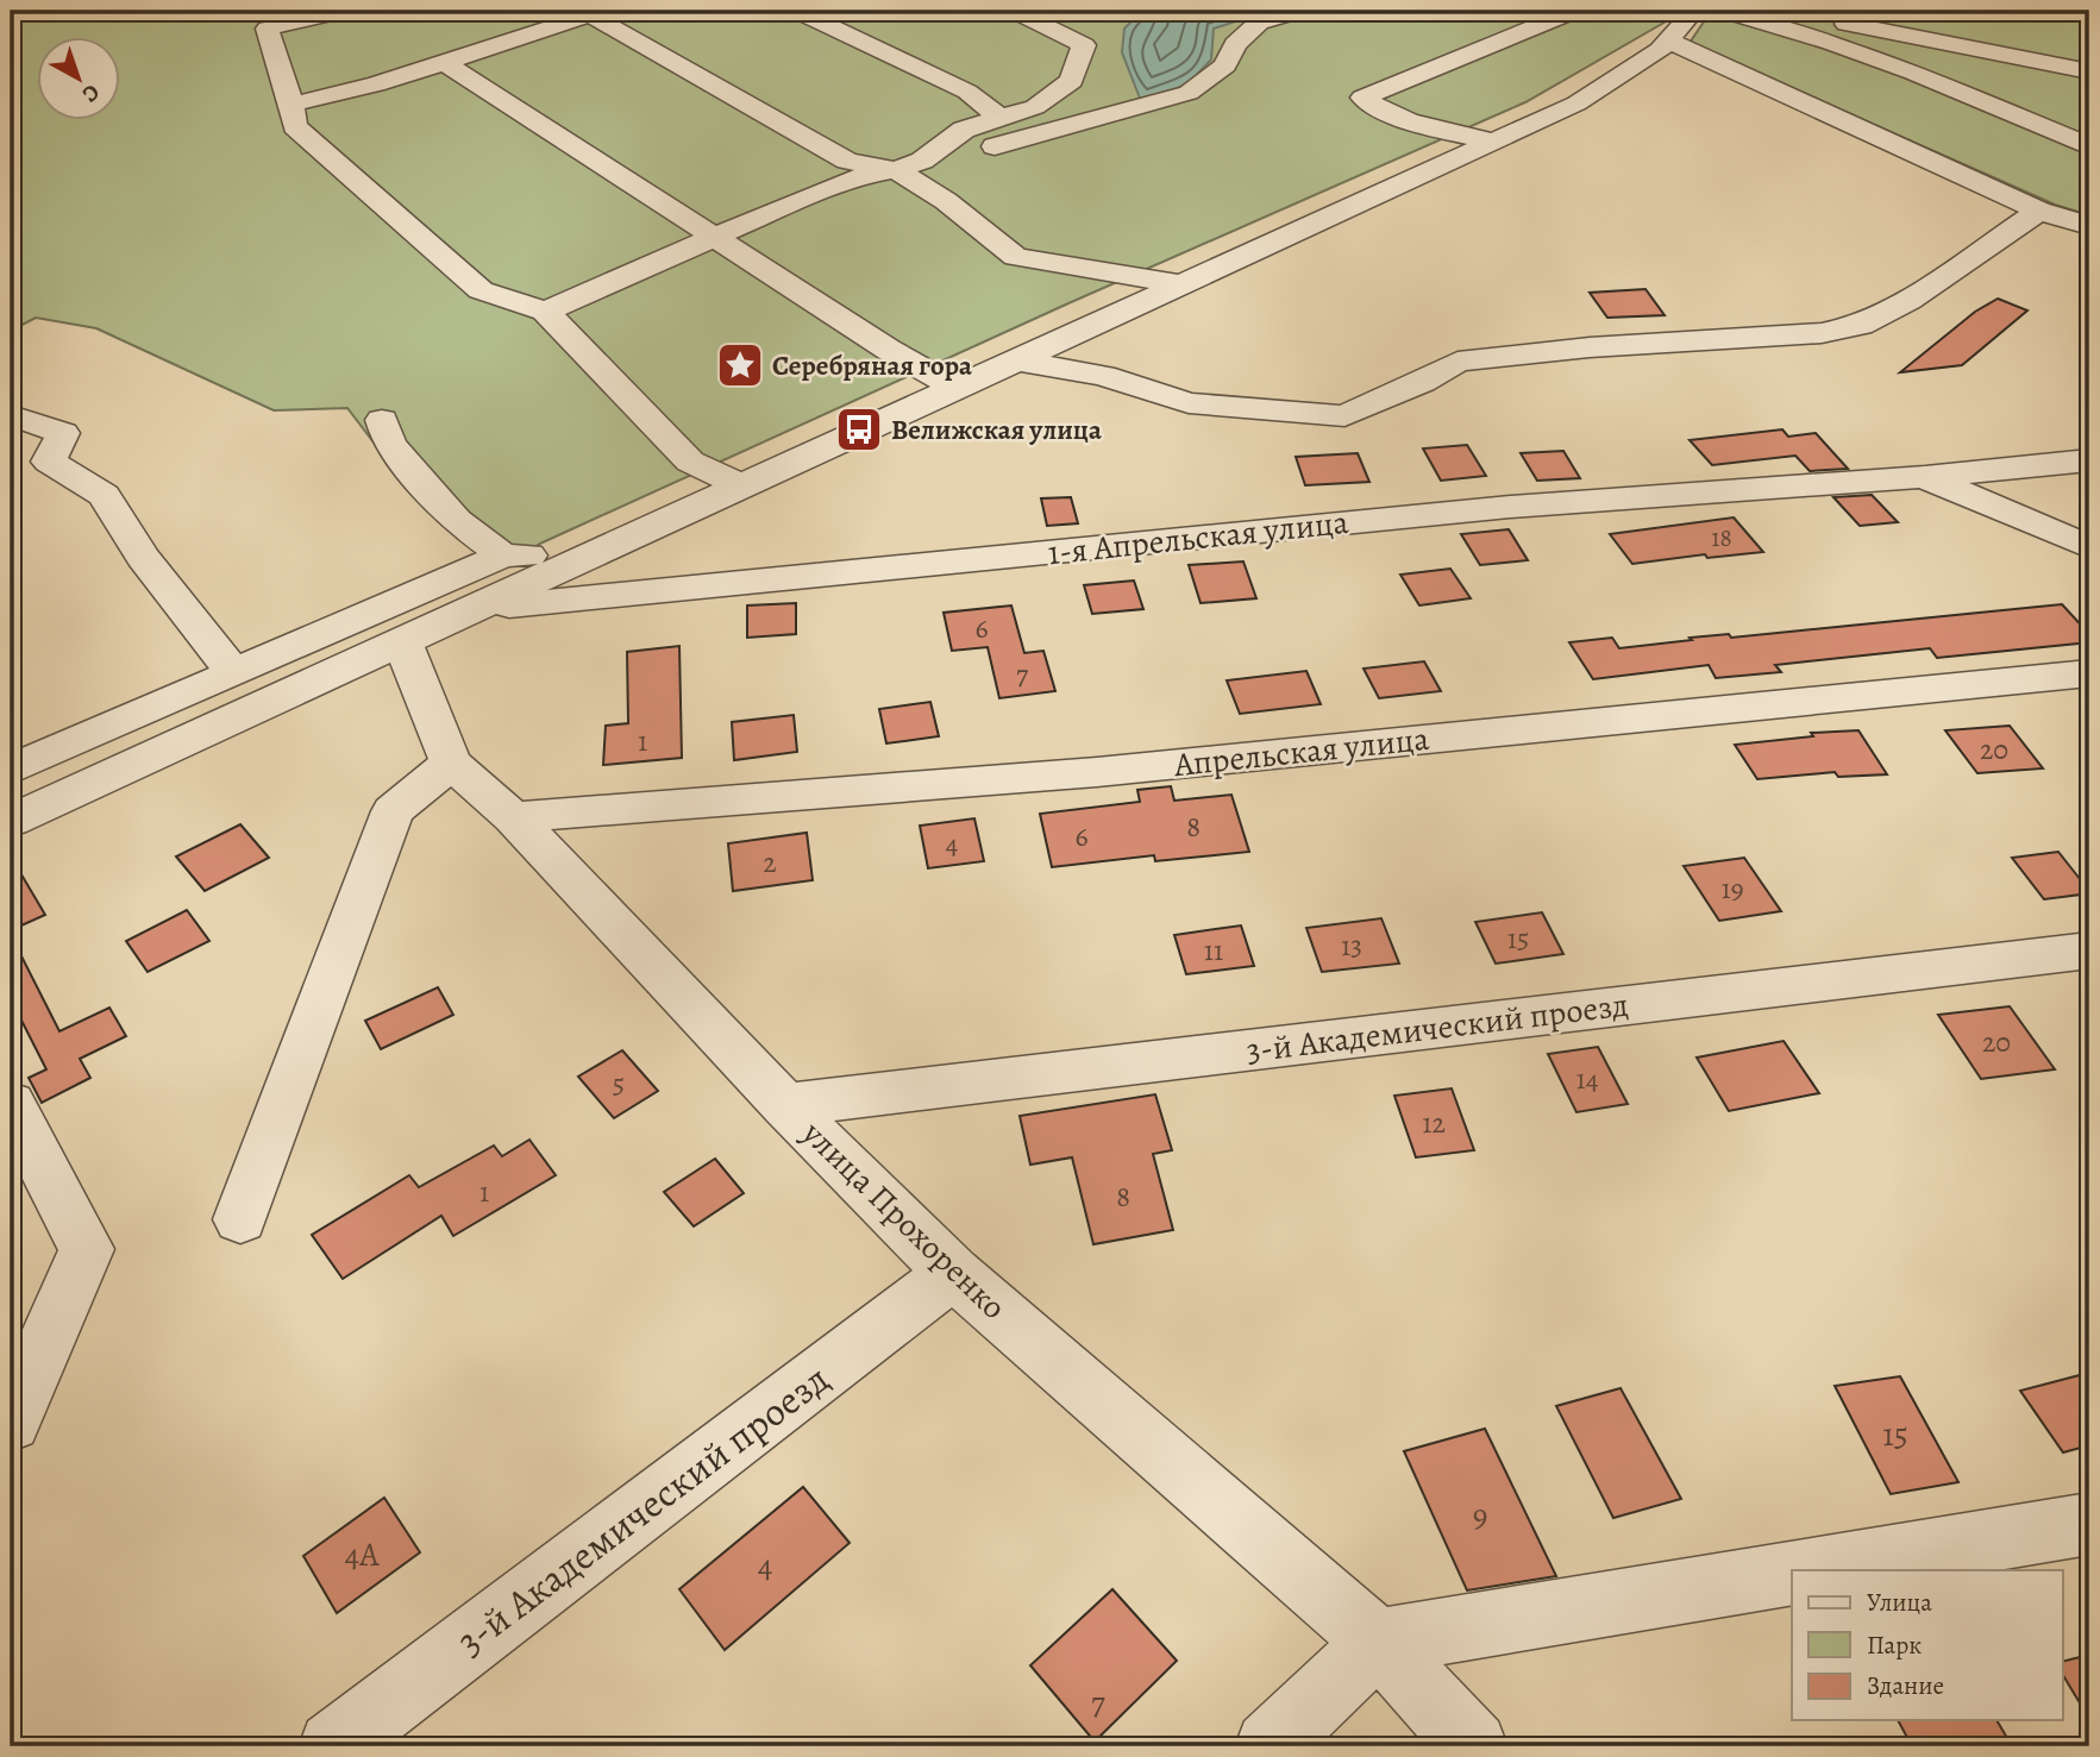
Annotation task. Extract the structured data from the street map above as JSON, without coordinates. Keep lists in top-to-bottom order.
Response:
{
  "streets": {
    "street": [
      "1-я Апрельская улица",
      "Апрельская улица",
      "3-й Академический проезд",
      "улица Прохоренко"
    ]
  },
  "crossings": [
    ["Апрельская улица", "улица Прохоренко"],
    ["3-й Академический проезд", "улица Прохоренко"]
  ],
  "places": {
    "place": ["Серебряная гора"],
    "bus stop": ["Велижская улица"]
  },
  "house_numbers": [
    "18",
    "6",
    "7",
    "1",
    "20",
    "8",
    "6",
    "4",
    "2",
    "19",
    "15",
    "13",
    "11",
    "20",
    "14",
    "5",
    "12",
    "1",
    "8",
    "15",
    "9",
    "4А",
    "4",
    "7"
  ],
  "legend": ["Улица", "Парк", "Здание"],
  "north": "bottom right"
}
